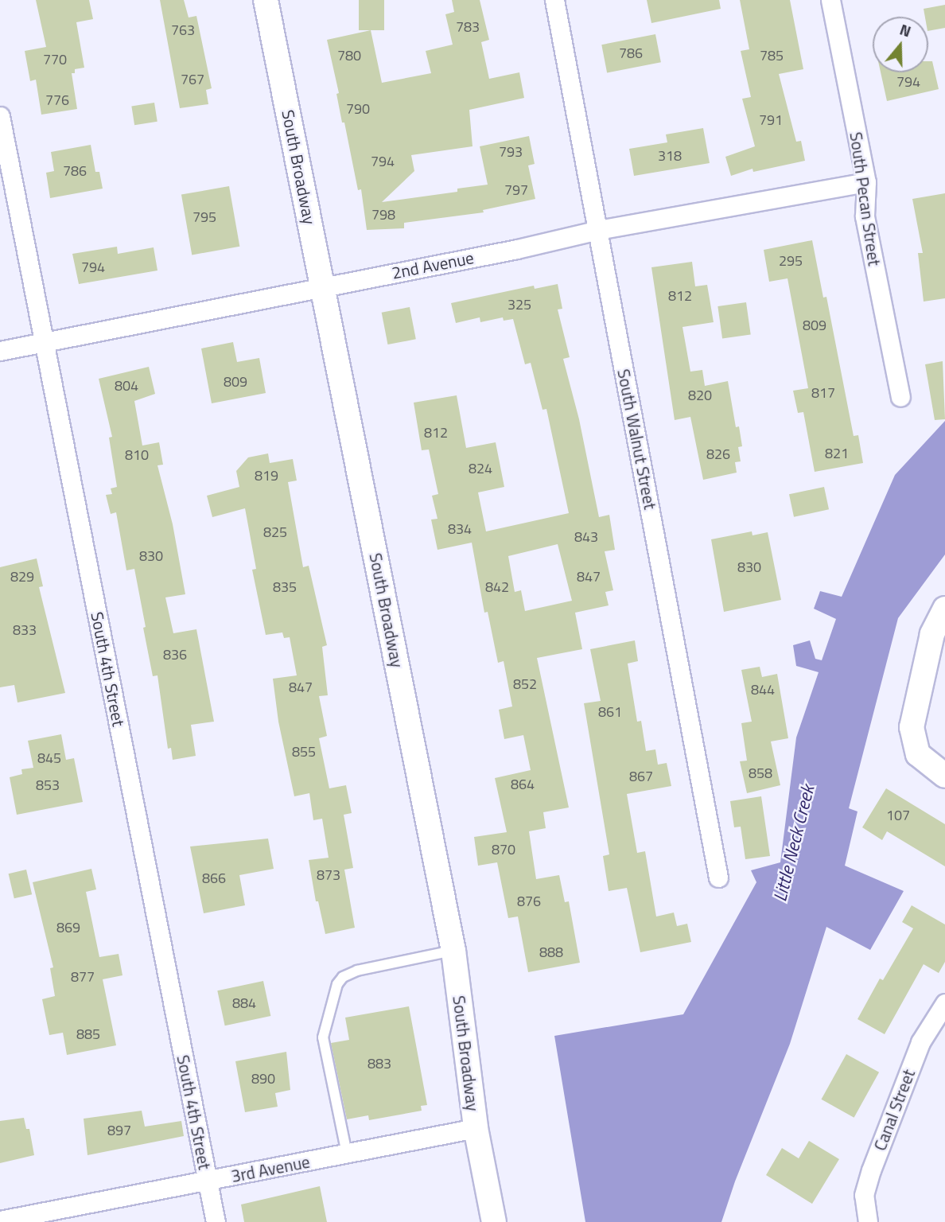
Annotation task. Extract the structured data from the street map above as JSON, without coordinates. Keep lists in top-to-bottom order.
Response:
{
  "streets": {
    "street": [
      "South Broadway",
      "South Pecan Street",
      "2nd Avenue",
      "South Walnut Street",
      "South 4th Street",
      "Canal Street",
      "3rd Avenue"
    ]
  },
  "crossings": [
    ["South Broadway", "2nd Avenue"],
    ["South Broadway", "3rd Avenue"],
    ["South Pecan Street", "2nd Avenue"],
    ["2nd Avenue", "South Walnut Street"],
    ["2nd Avenue", "South 4th Street"],
    ["South 4th Street", "3rd Avenue"]
  ],
  "water": ["Little Neck Creek"],
  "house_numbers": [
    "783",
    "763",
    "786",
    "780",
    "785",
    "770",
    "767",
    "794",
    "776",
    "790",
    "791",
    "793",
    "318",
    "794",
    "786",
    "797",
    "798",
    "795",
    "295",
    "794",
    "812",
    "325",
    "809",
    "809",
    "804",
    "817",
    "820",
    "812",
    "821",
    "826",
    "810",
    "824",
    "819",
    "834",
    "825",
    "843",
    "830",
    "830",
    "829",
    "847",
    "835",
    "842",
    "833",
    "836",
    "852",
    "847",
    "844",
    "861",
    "855",
    "845",
    "858",
    "867",
    "864",
    "853",
    "107",
    "870",
    "873",
    "866",
    "876",
    "869",
    "888",
    "877",
    "884",
    "885",
    "883",
    "890",
    "897"
  ],
  "north": "top"
}
